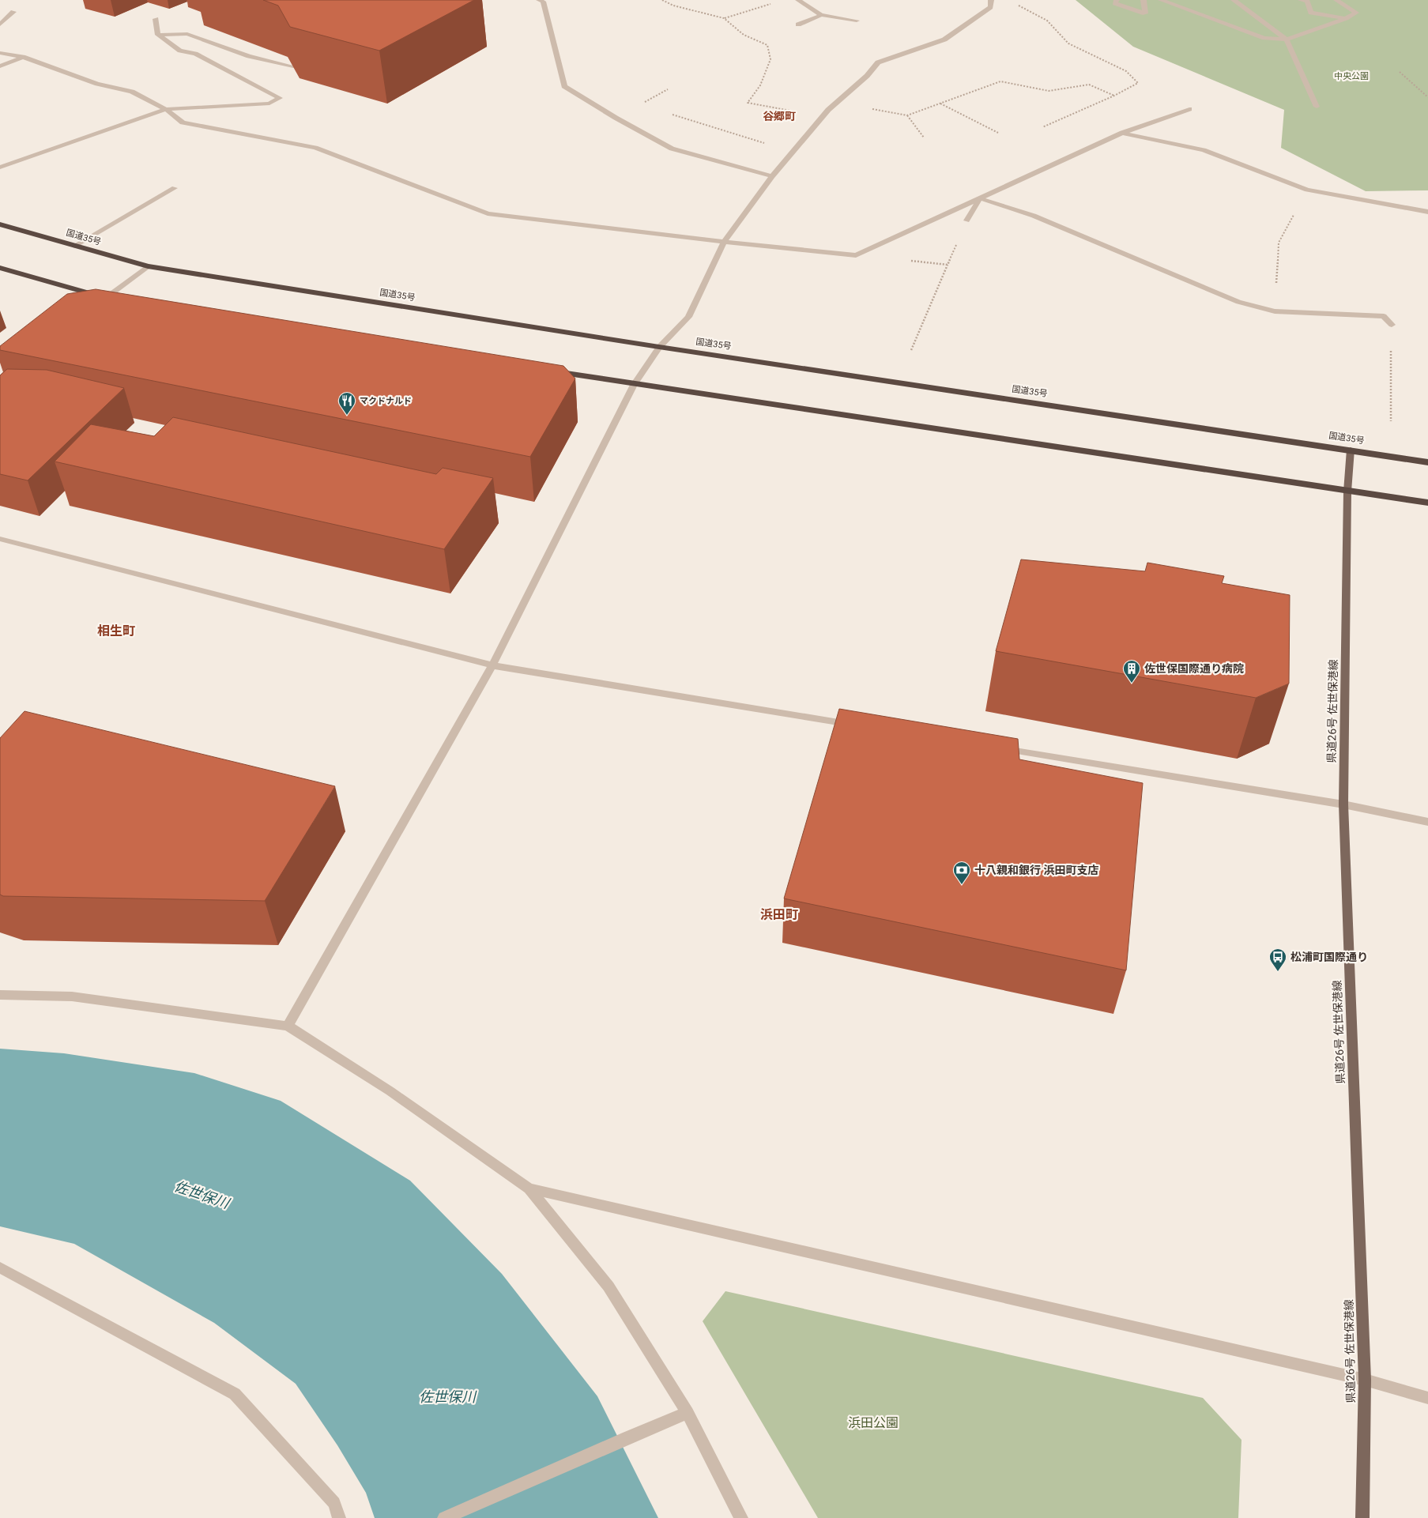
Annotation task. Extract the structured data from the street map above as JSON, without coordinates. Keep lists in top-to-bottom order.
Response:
{
  "streets": {
    "highway": ["国道35号"],
    "main road": ["県道26号 佐世保港線"]
  },
  "crossings": [
    ["国道35号", "県道26号 佐世保港線"]
  ],
  "districts": ["谷郷町", "相生町", "浜田町"],
  "water": ["佐世保川"],
  "parks": ["中央公園", "浜田公園"],
  "places": {
    "restaurant": ["マクドナルド"],
    "building": ["佐世保国際通り病院"],
    "bank": ["十八親和銀行 浜田町支店"],
    "bus stop": ["松浦町国際通り"]
  }
}
